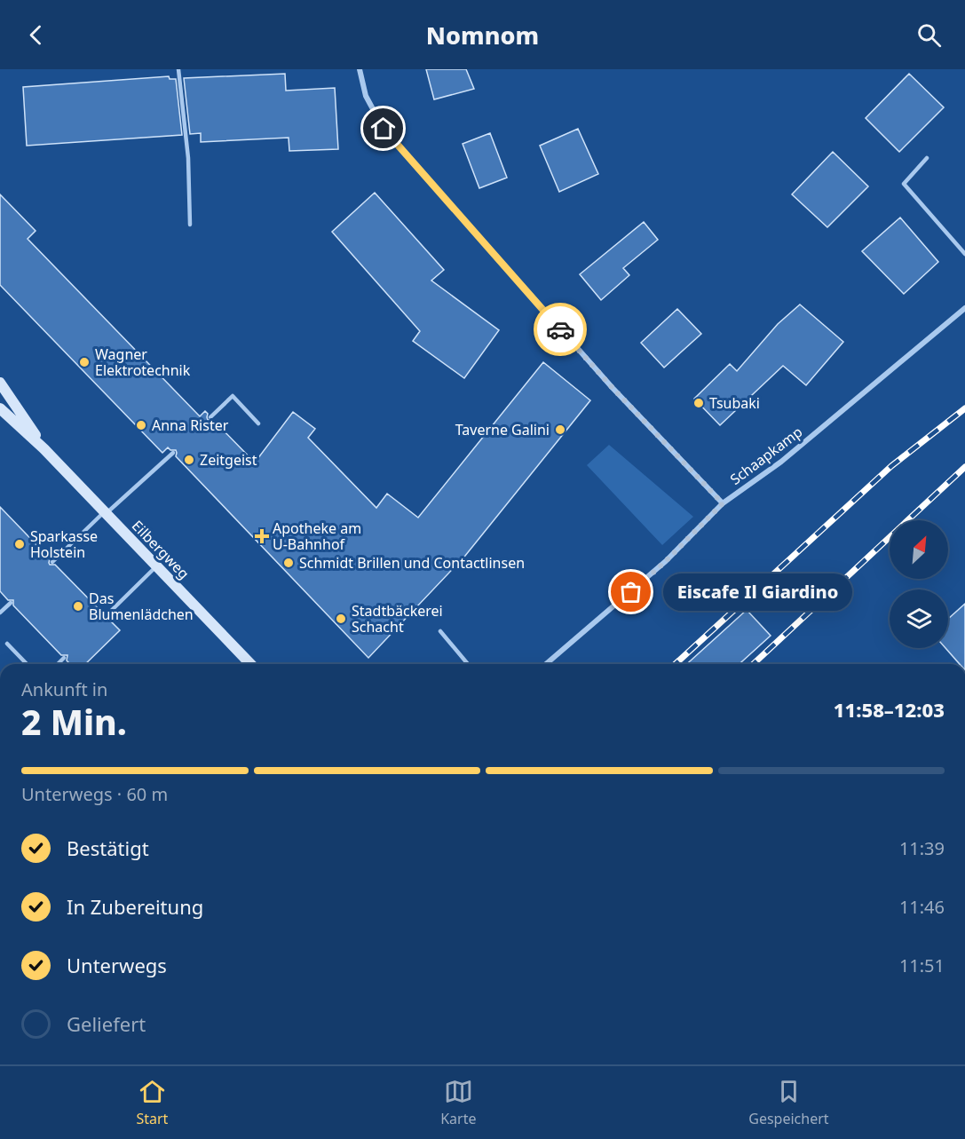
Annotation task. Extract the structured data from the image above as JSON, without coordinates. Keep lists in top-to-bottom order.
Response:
{
  "streets": {
    "main road": ["Eilbergweg"],
    "street": ["Schaapkamp"]
  },
  "places": {
    "other": [
      "Wagner Elektrotechnik",
      "Tsubaki",
      "Anna Rister",
      "Taverne Galini",
      "Zeitgeist",
      "Sparkasse Holstein",
      "Schmidt Brillen und Contactlinsen",
      "Eiscafe Il Giardino",
      "Das Blumenlädchen",
      "Stadtbäckerei Schacht"
    ],
    "health": ["Apotheke am U-Bahnhof"]
  },
  "north": "top right",
  "page": {
    "header": "Nomnom",
    "bubble": "Eiscafe Il Giardino",
    "heading": ["2 Min.", "Ankunft in", "11:58–12:03"],
    "bar": "Unterwegs · 60 m",
    "list": [
      ["Bestätigt", "11:39"],
      ["In Zubereitung", "11:46"],
      ["Unterwegs", "11:51"],
      "Geliefert"
    ],
    "tabs": ["Start", "Karte", "Gespeichert"]
  }
}
